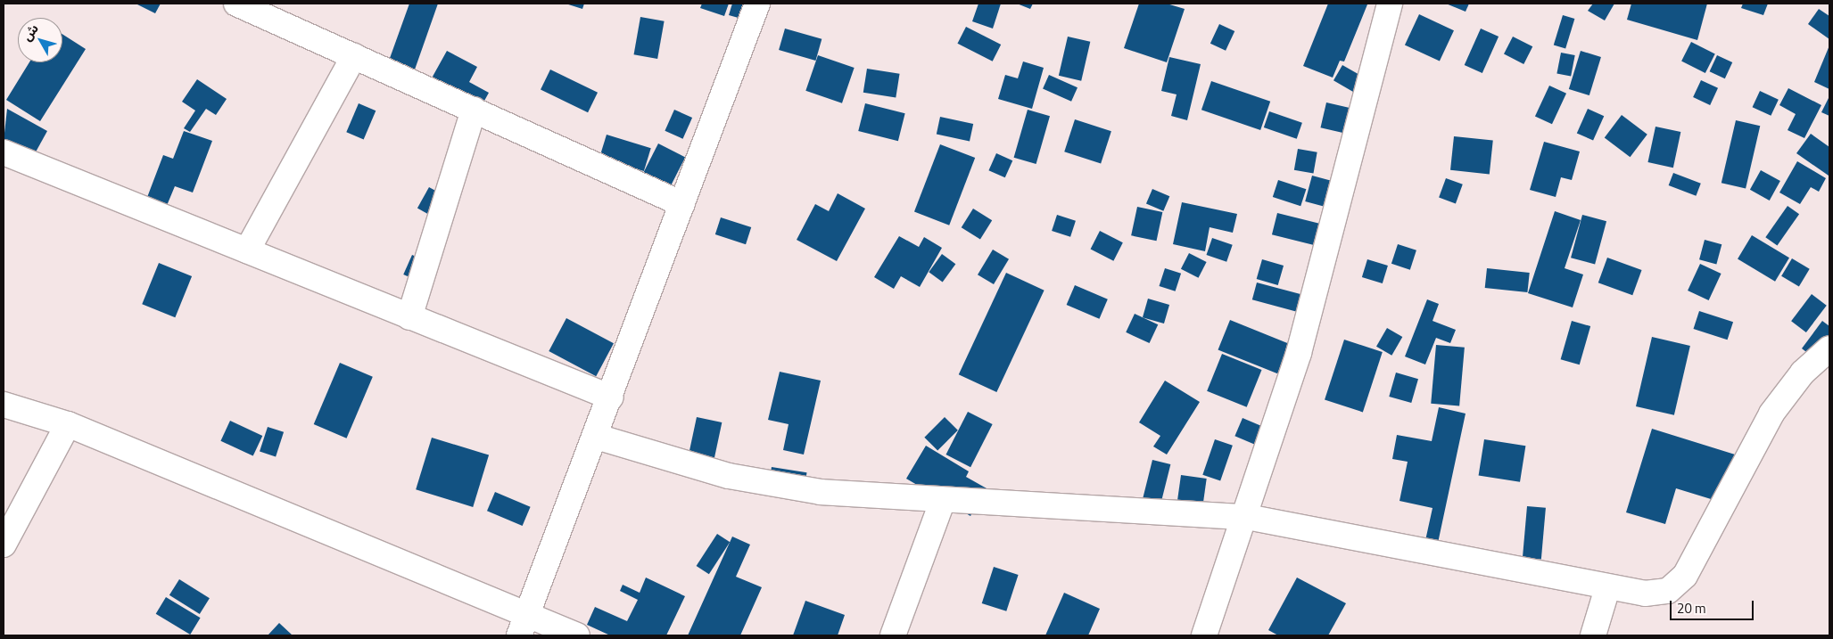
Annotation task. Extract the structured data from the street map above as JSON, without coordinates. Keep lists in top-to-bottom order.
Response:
{
  "scale_bar": "20 m",
  "north": "top left"
}
